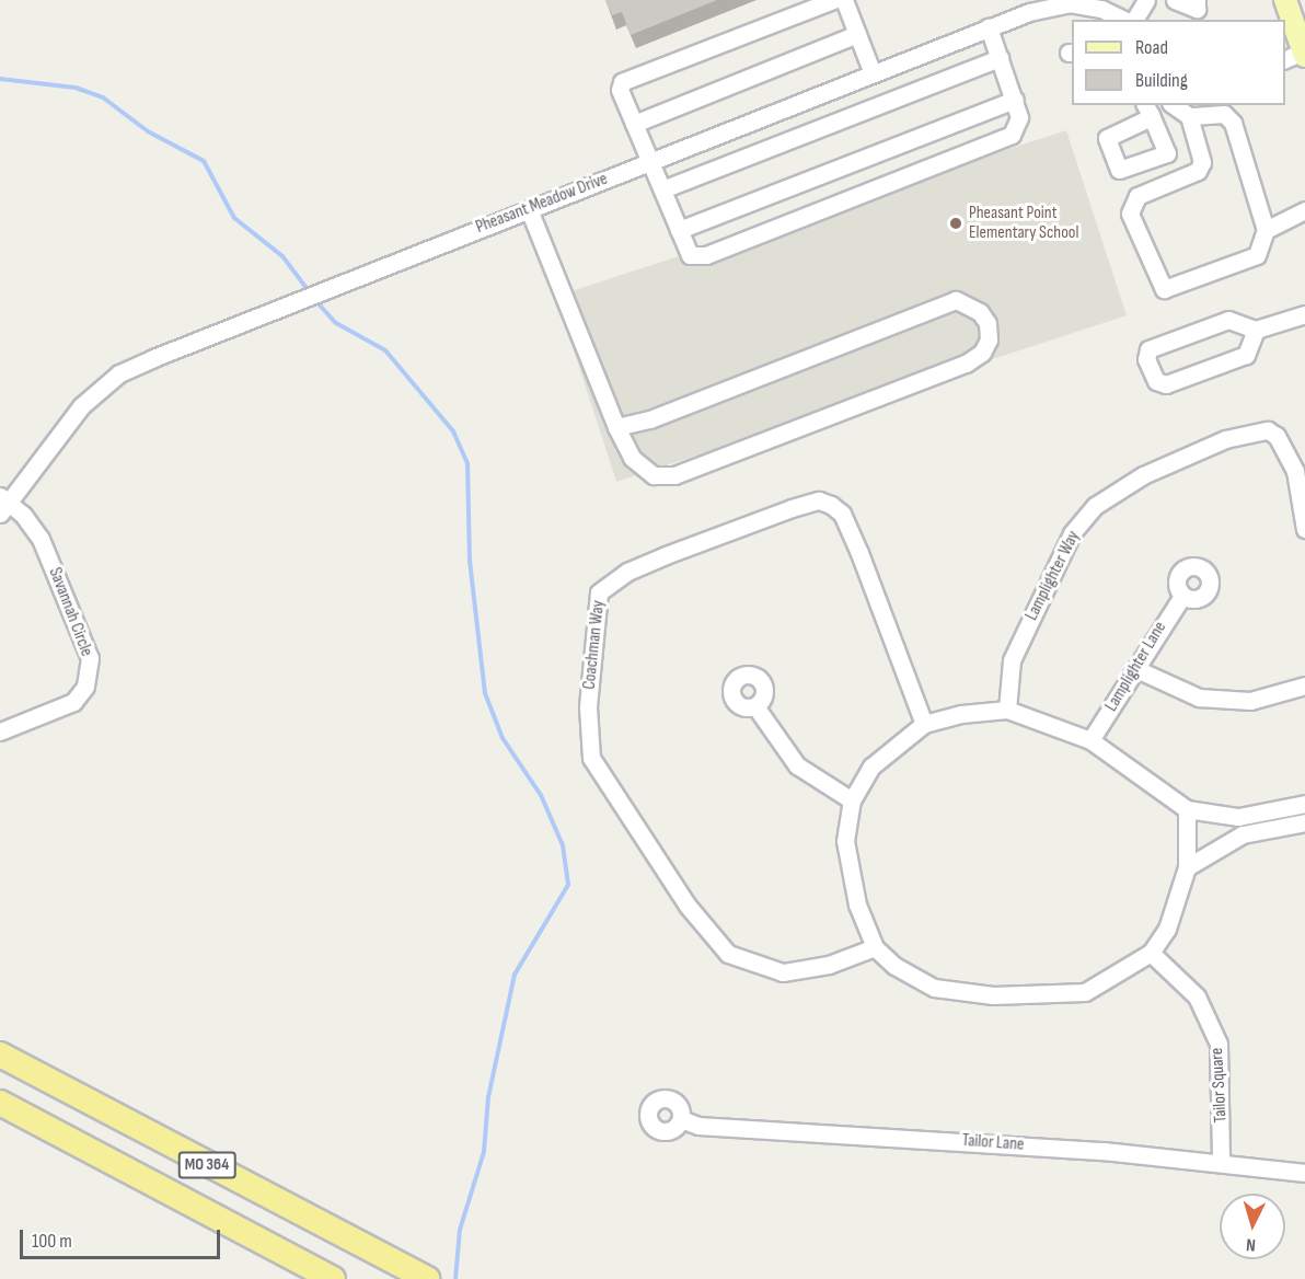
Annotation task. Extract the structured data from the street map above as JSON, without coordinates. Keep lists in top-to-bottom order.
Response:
{
  "streets": {
    "highway": ["MO 364"],
    "street": [
      "Pheasant Meadow Drive",
      "Lamplighter Way",
      "Savannah Circle",
      "Coachman Way",
      "Lamplighter Lane",
      "Tailor Square",
      "Tailor Lane"
    ]
  },
  "crossings": [
    ["Pheasant Meadow Drive", "Savannah Circle"],
    ["Tailor Square", "Tailor Lane"]
  ],
  "places": ["Pheasant Point Elementary School"],
  "legend": ["Road", "Building"],
  "scale_bar": "100 m",
  "north": "bottom"
}
